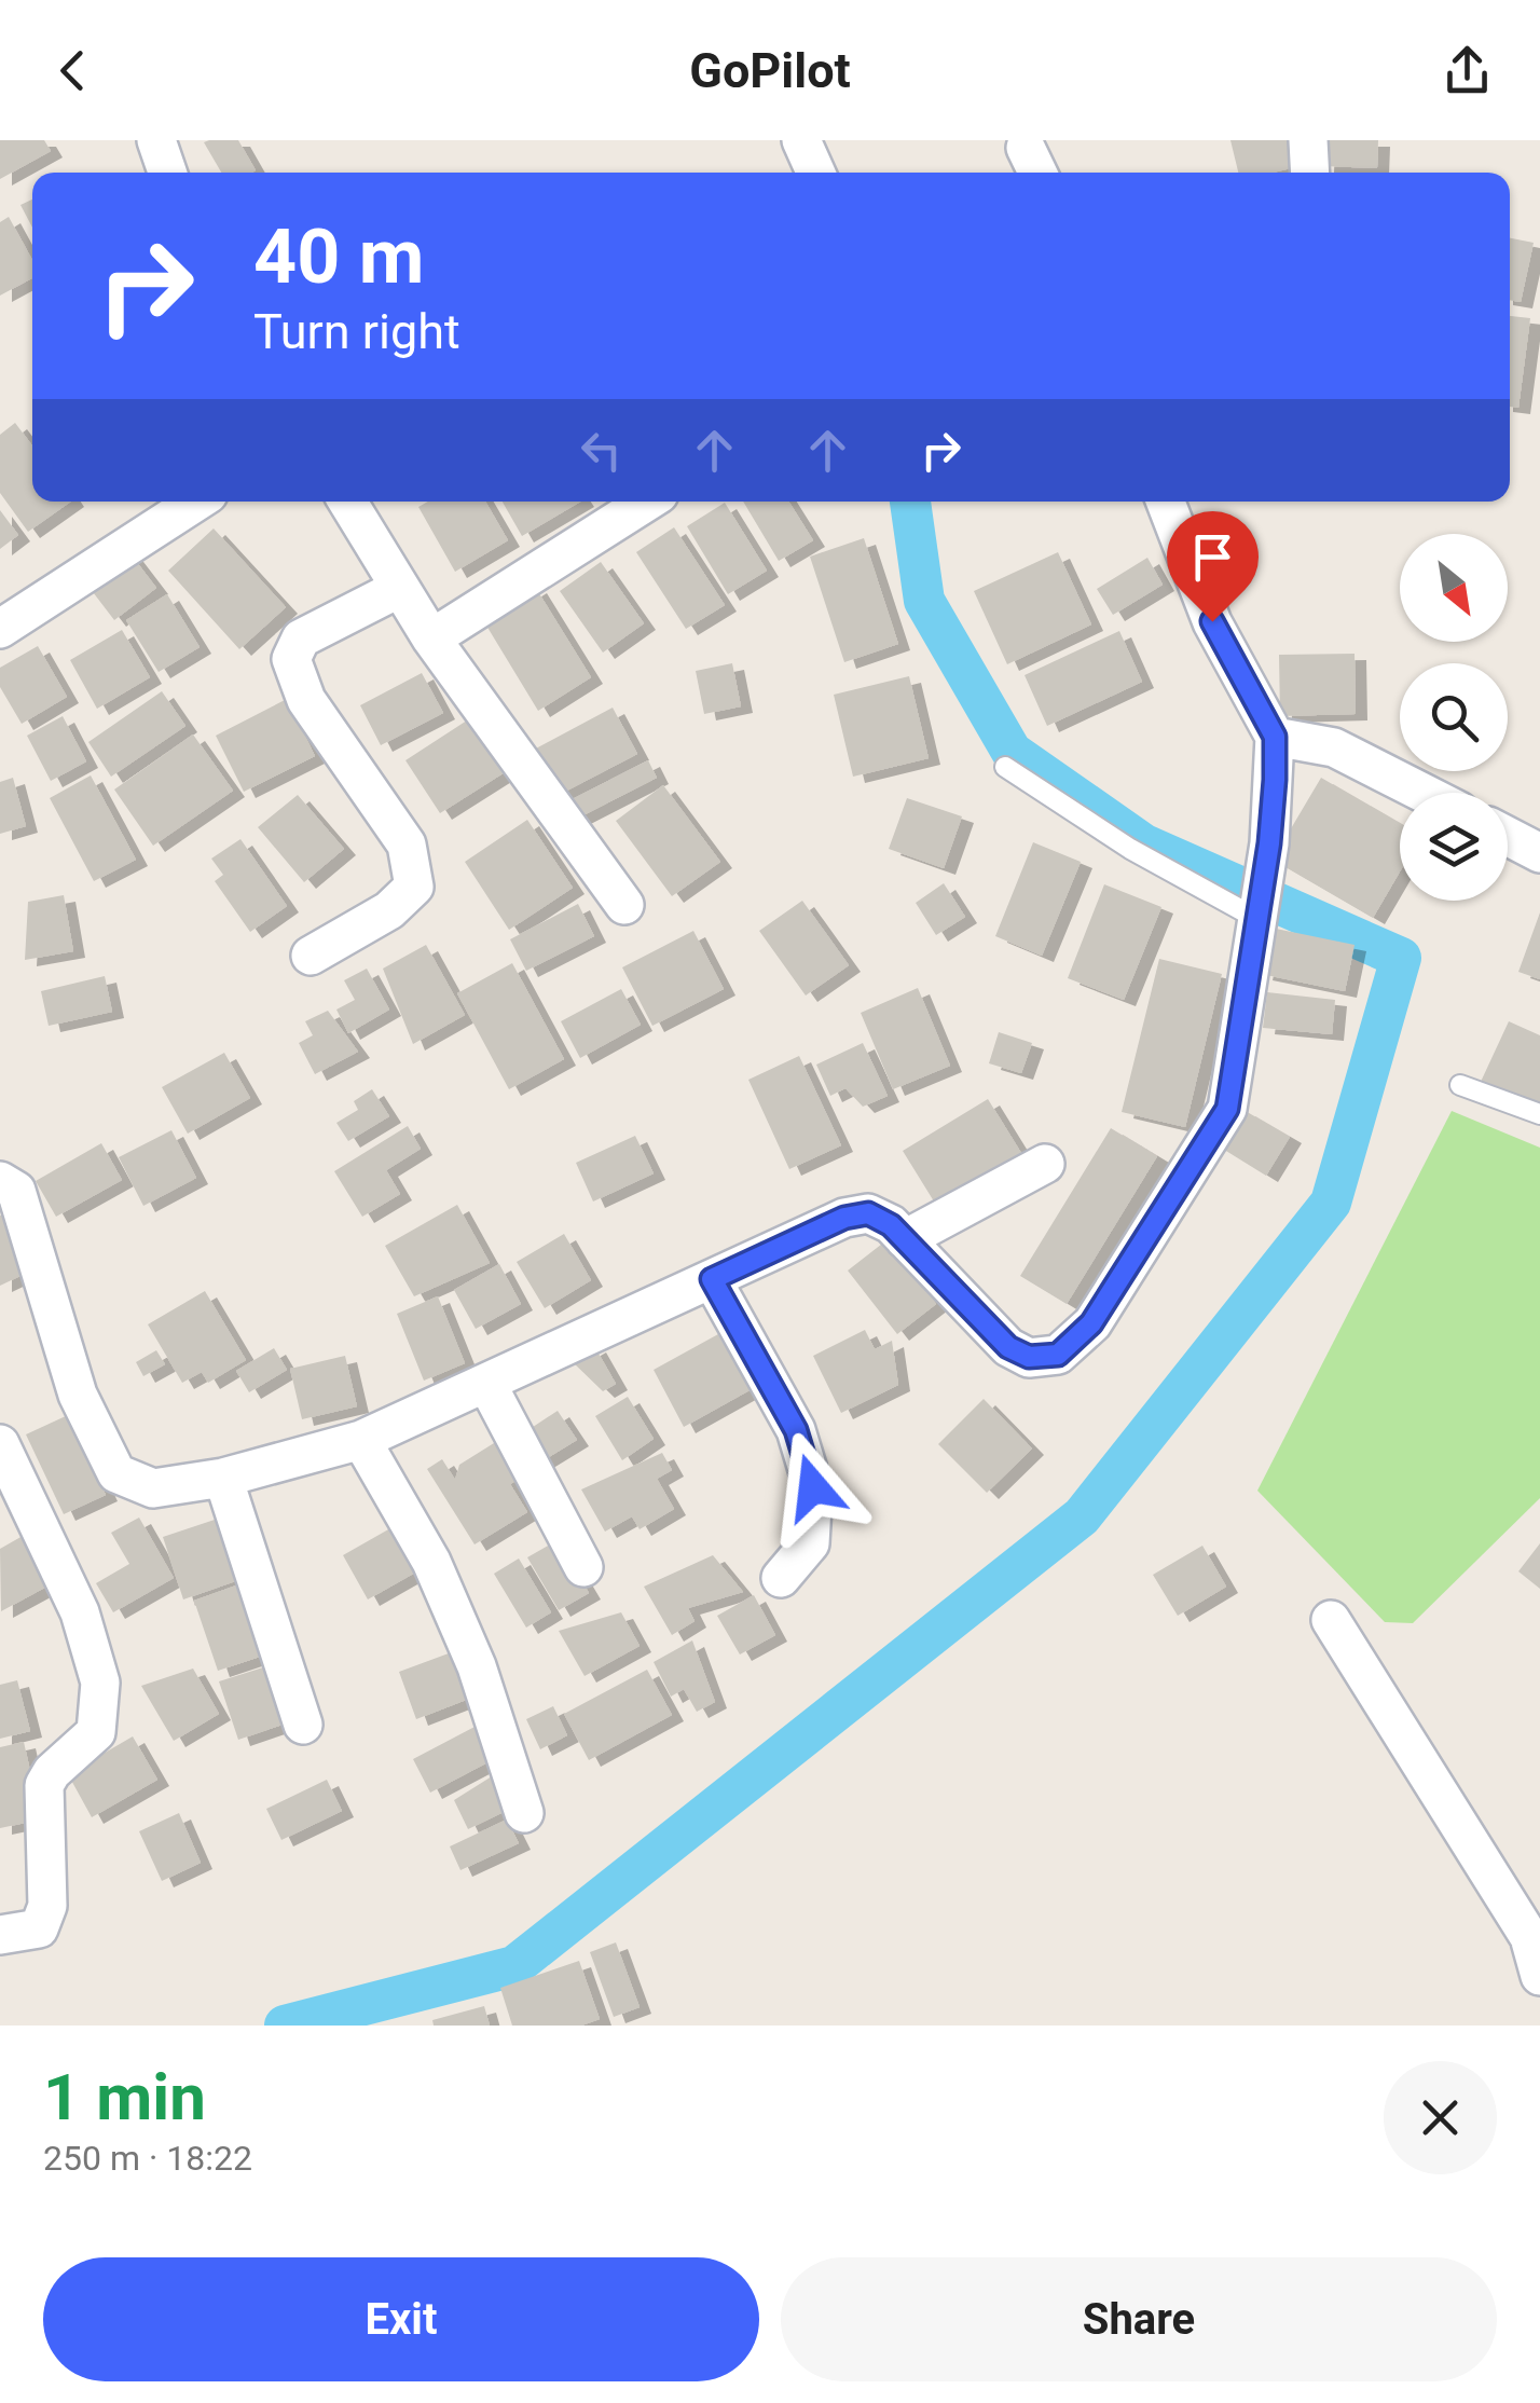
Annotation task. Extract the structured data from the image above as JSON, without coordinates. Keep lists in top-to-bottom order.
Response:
{
  "north": "bottom right",
  "page": {
    "header": "GoPilot",
    "turn": ["40 m", "Turn right"],
    "heading": ["1 min", "250 m · 18:22"],
    "buttons": ["Exit", "Share"]
  }
}
